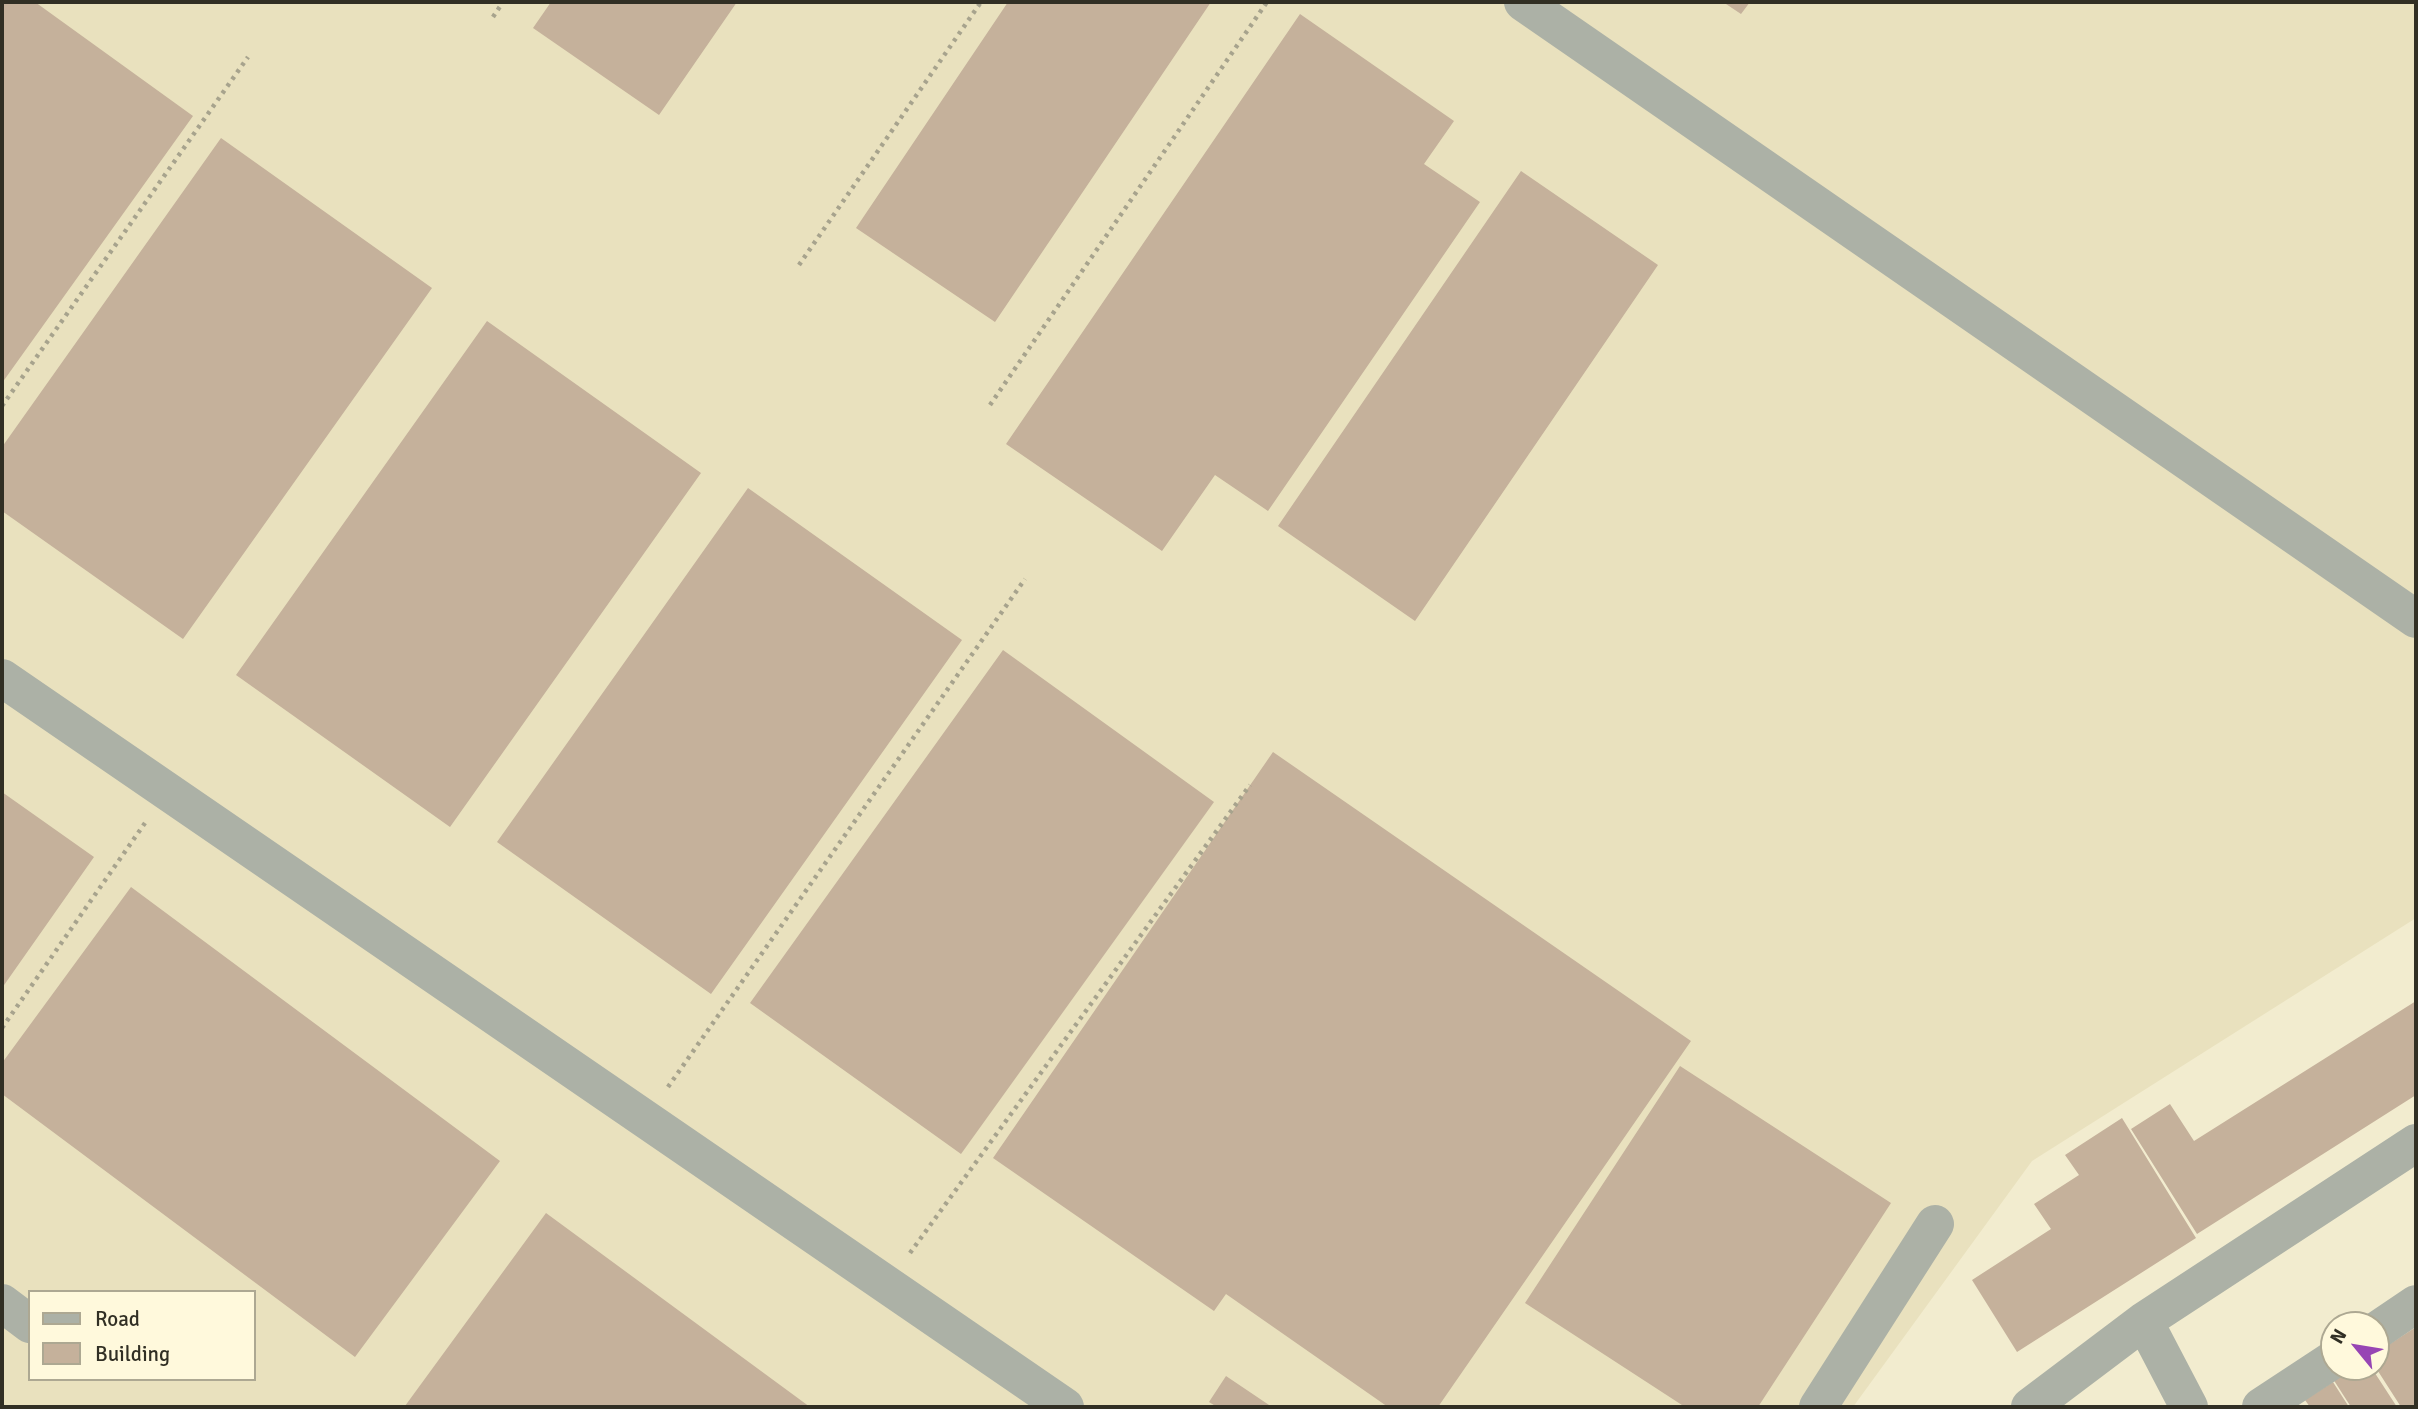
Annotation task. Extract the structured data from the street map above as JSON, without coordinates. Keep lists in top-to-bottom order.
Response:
{
  "legend": ["Road", "Building"],
  "north": "top left"
}
